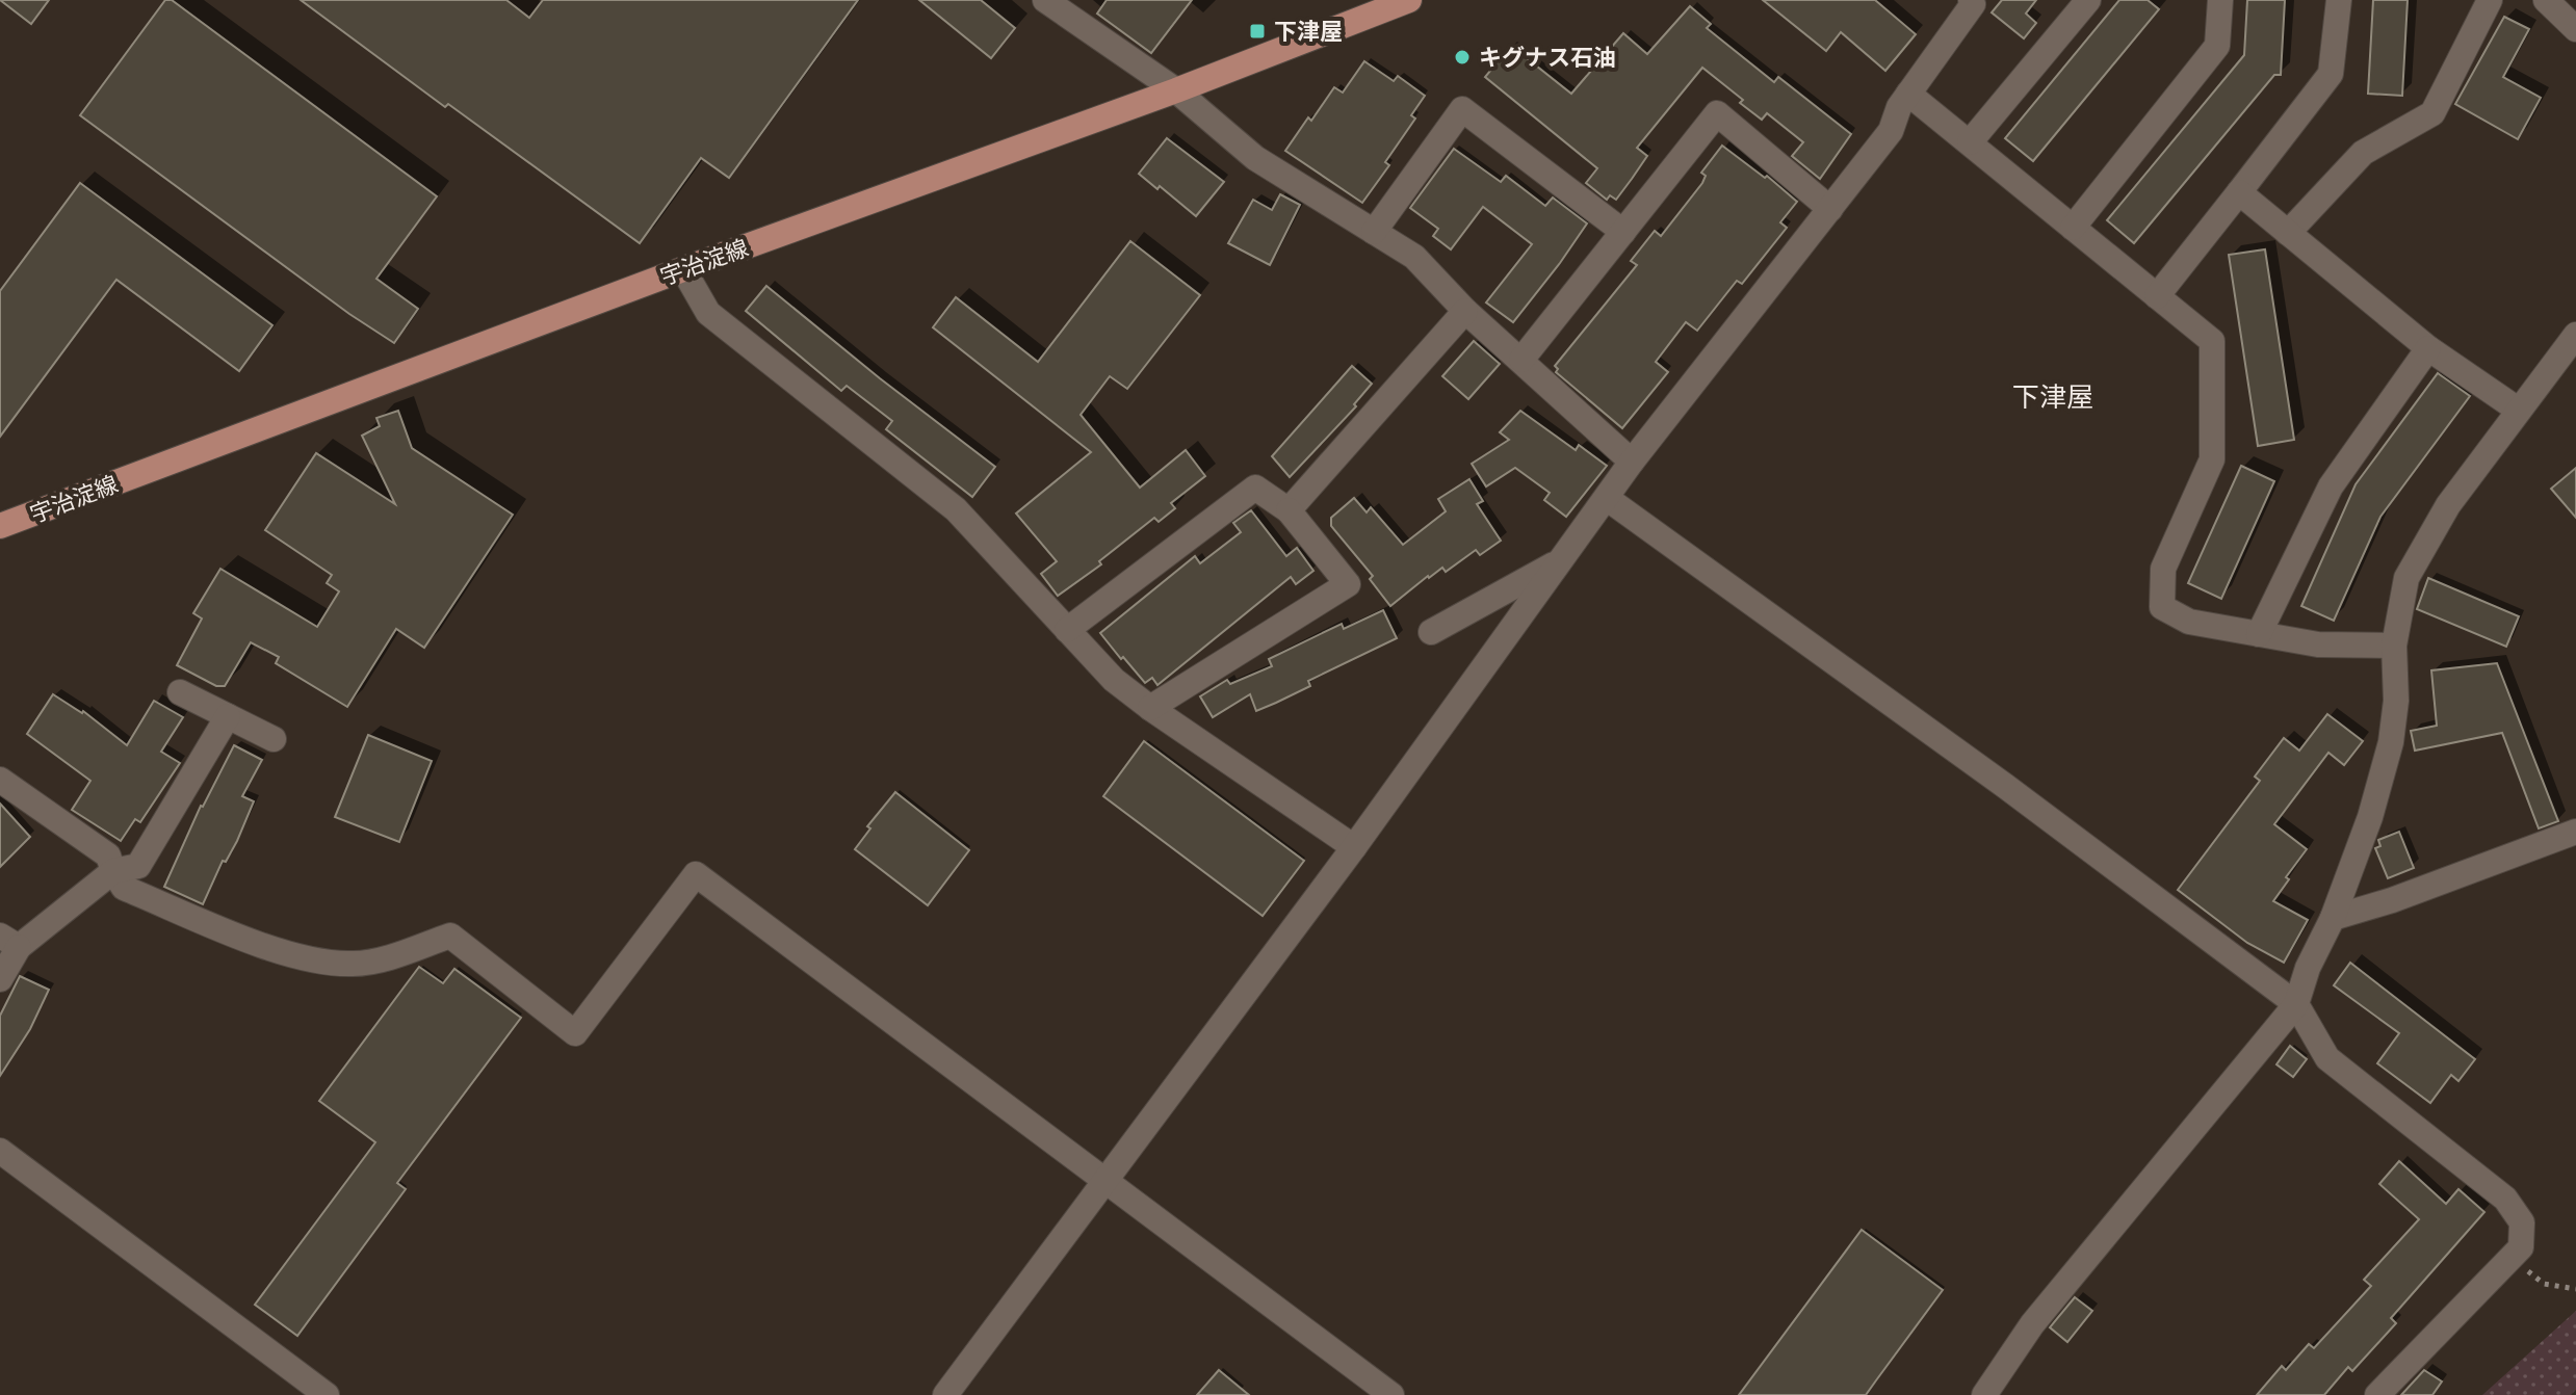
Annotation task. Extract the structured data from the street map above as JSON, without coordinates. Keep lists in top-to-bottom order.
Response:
{
  "streets": {
    "main road": ["宇治淀線"]
  },
  "districts": ["下津屋"],
  "places": {
    "transit": ["下津屋"],
    "other": ["キグナス石油"]
  }
}
